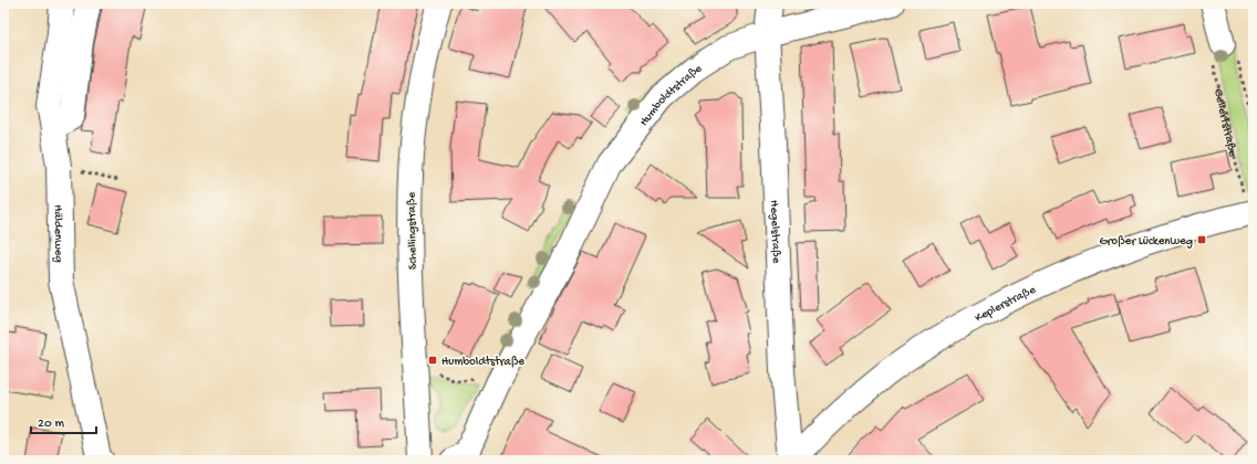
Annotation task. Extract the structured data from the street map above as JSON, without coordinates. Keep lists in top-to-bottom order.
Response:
{
  "streets": {
    "street": [
      "Humboldtstraße",
      "Schellingstraße",
      "Hegelstraße",
      "Häldenweg",
      "Keplerstraße"
    ],
    "path": ["Gellertstraße"]
  },
  "crossings": [
    ["Humboldtstraße", "Hegelstraße"],
    ["Hegelstraße", "Keplerstraße"]
  ],
  "places": {
    "transit": ["Großer Lückenweg", "Humboldtstraße"]
  },
  "scale_bar": "20 m"
}
